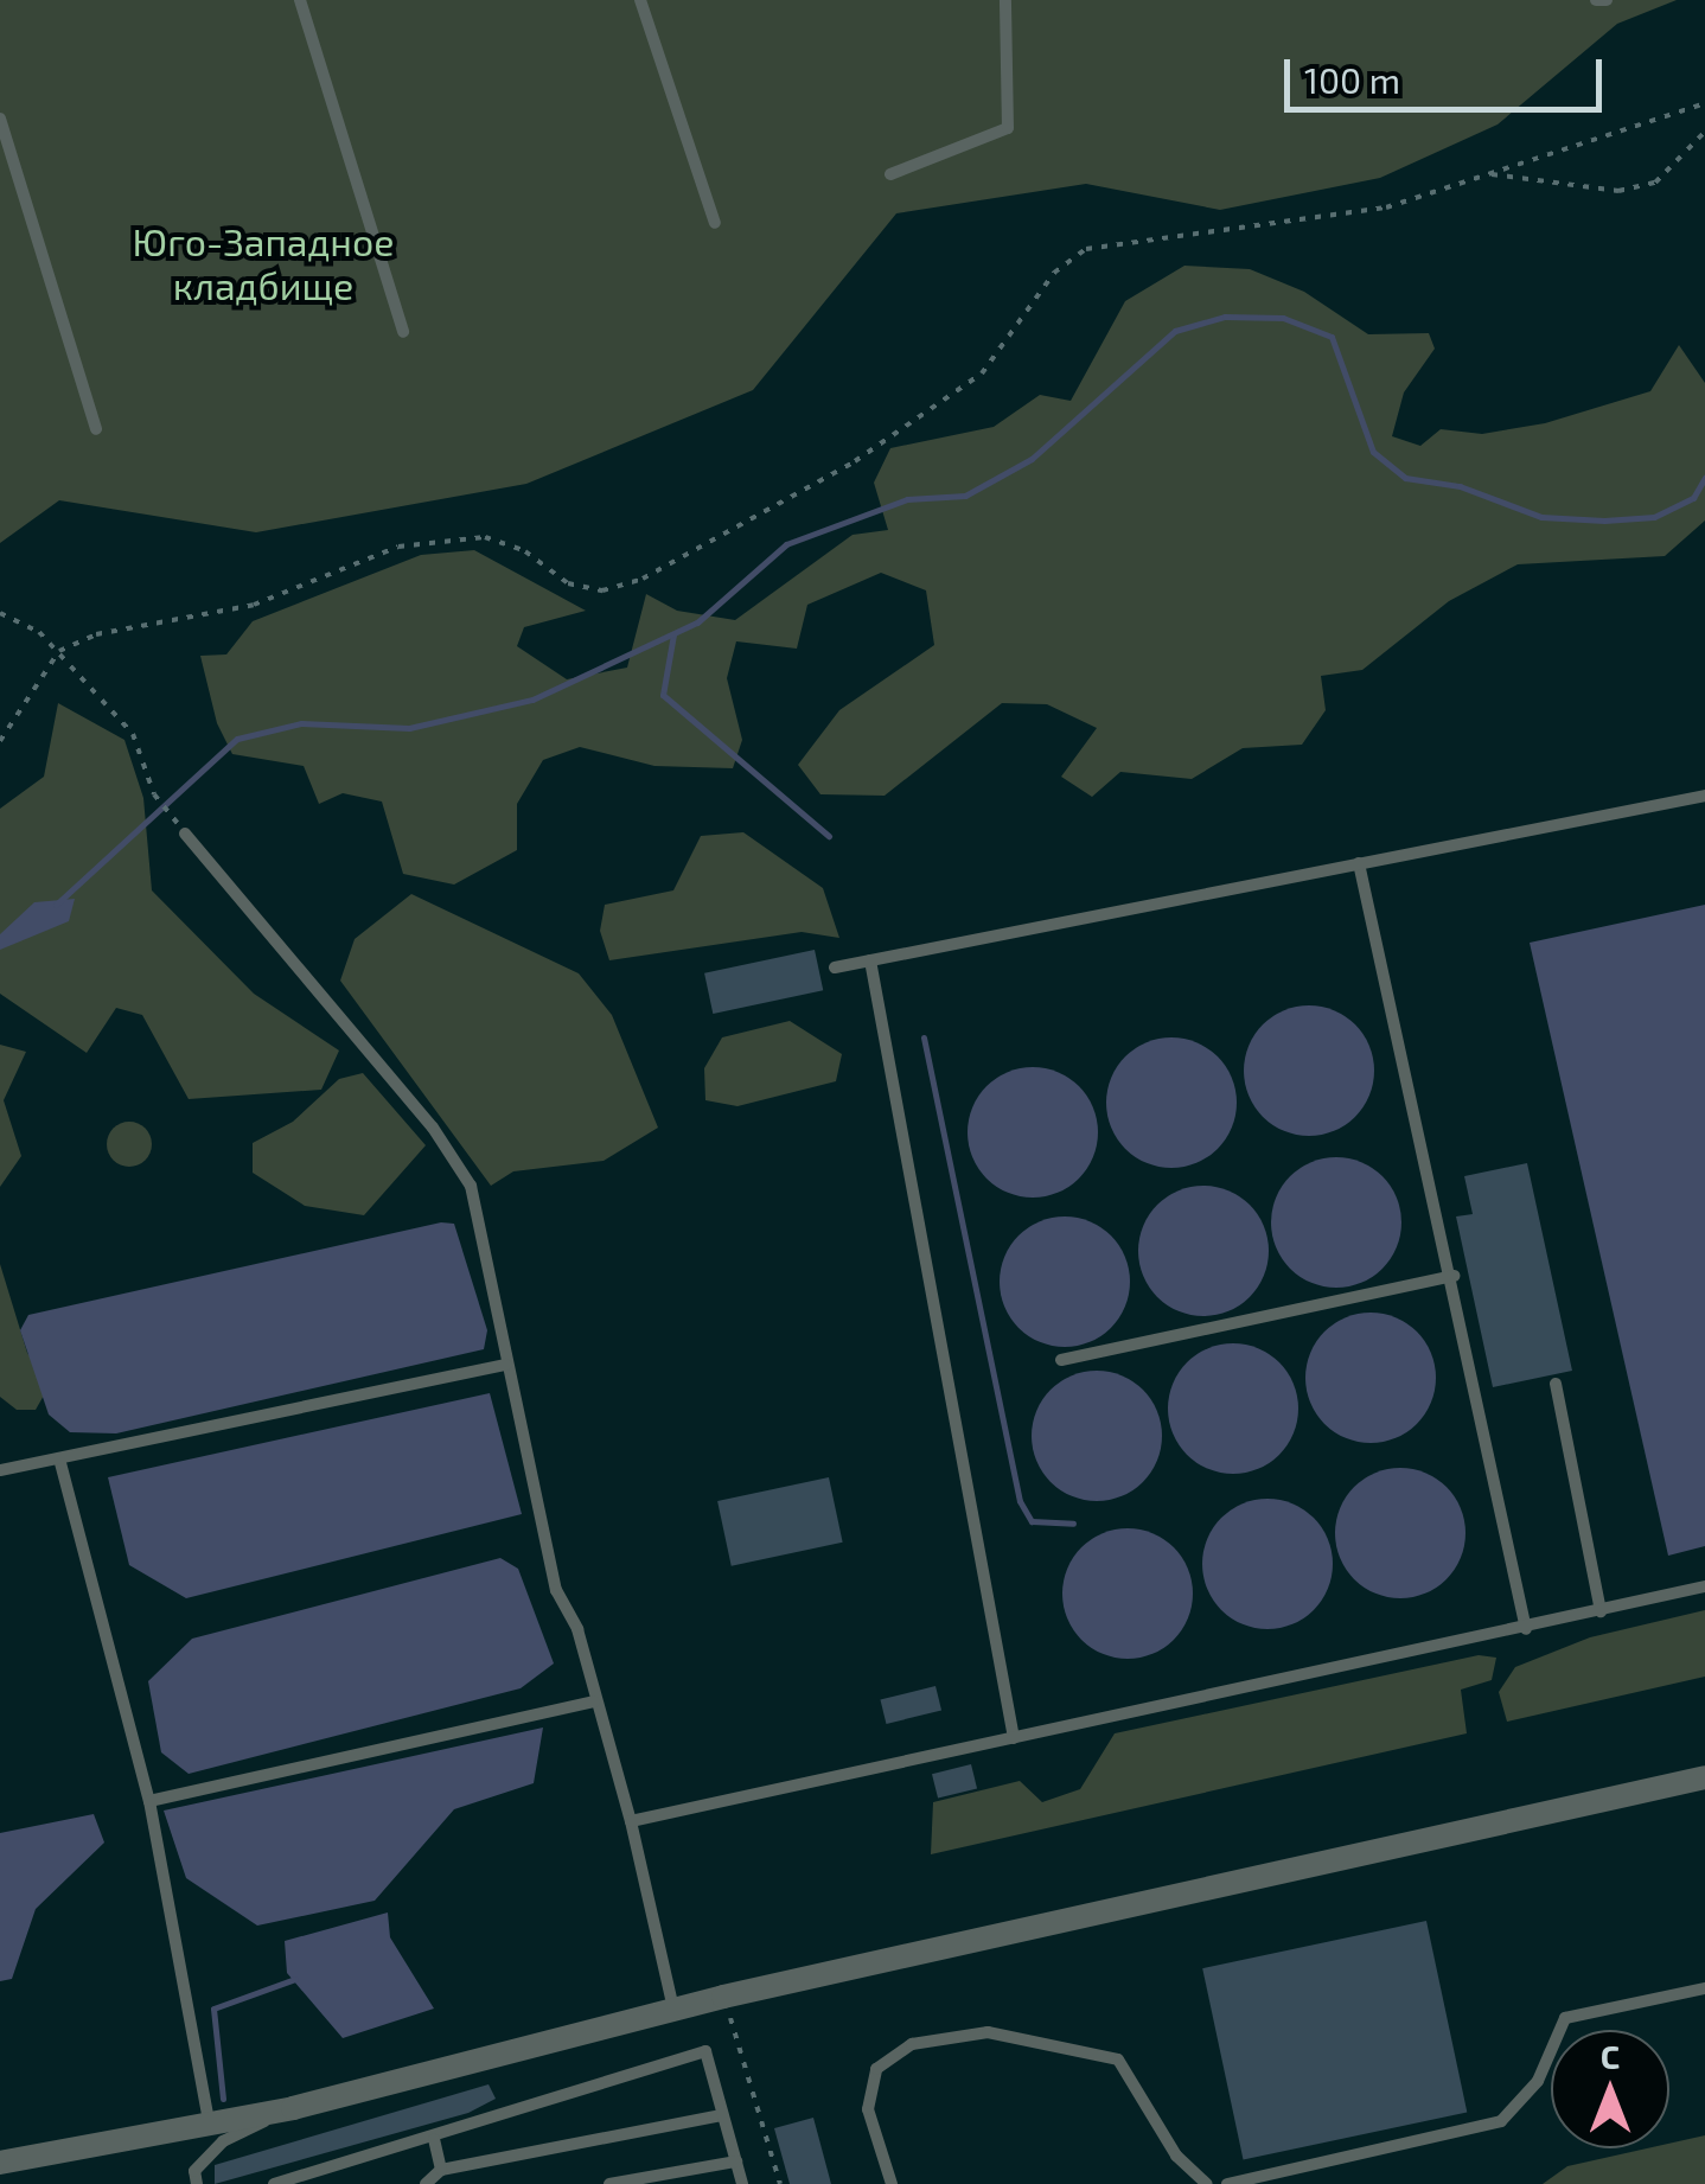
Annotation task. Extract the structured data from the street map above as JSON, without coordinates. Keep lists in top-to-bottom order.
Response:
{
  "parks": ["Юго-Западное кладбище"],
  "scale_bar": "100 m",
  "north": "top"
}
